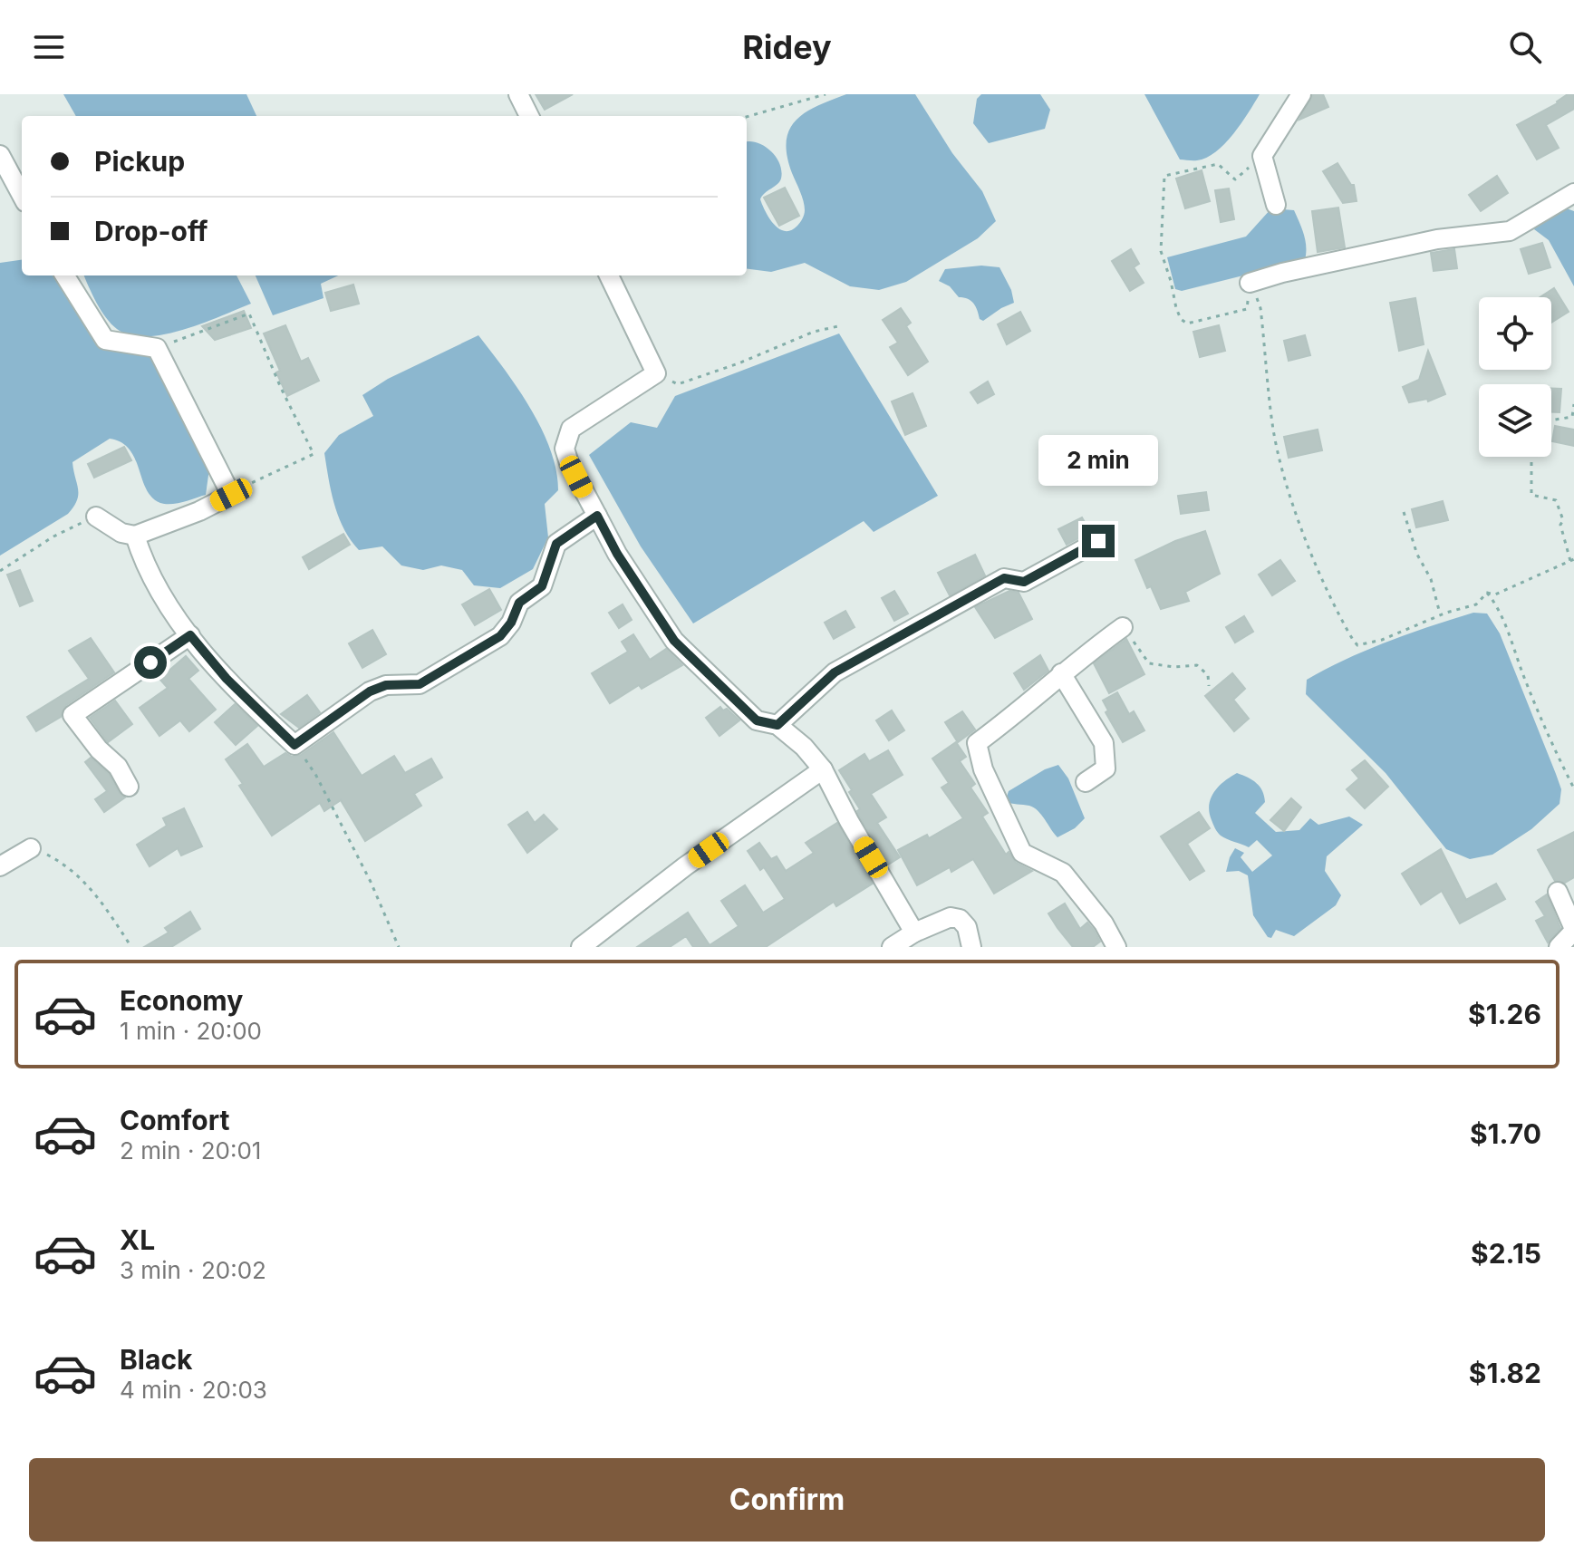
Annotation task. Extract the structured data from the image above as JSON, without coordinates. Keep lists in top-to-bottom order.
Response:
{
  "page": {
    "header": "Ridey",
    "banner": ["Pickup", "Drop-off"],
    "bubble": "2 min",
    "list": [
      {
        "name": "Economy",
        "note": "1 min · 20:00",
        "value": "$1.26"
      },
      {
        "name": "Comfort",
        "note": "2 min · 20:01",
        "value": "$1.70"
      },
      {
        "name": "XL",
        "note": "3 min · 20:02",
        "value": "$2.15"
      },
      {
        "name": "Black",
        "note": "4 min · 20:03",
        "value": "$1.82"
      }
    ],
    "buttons": "Confirm"
  }
}
